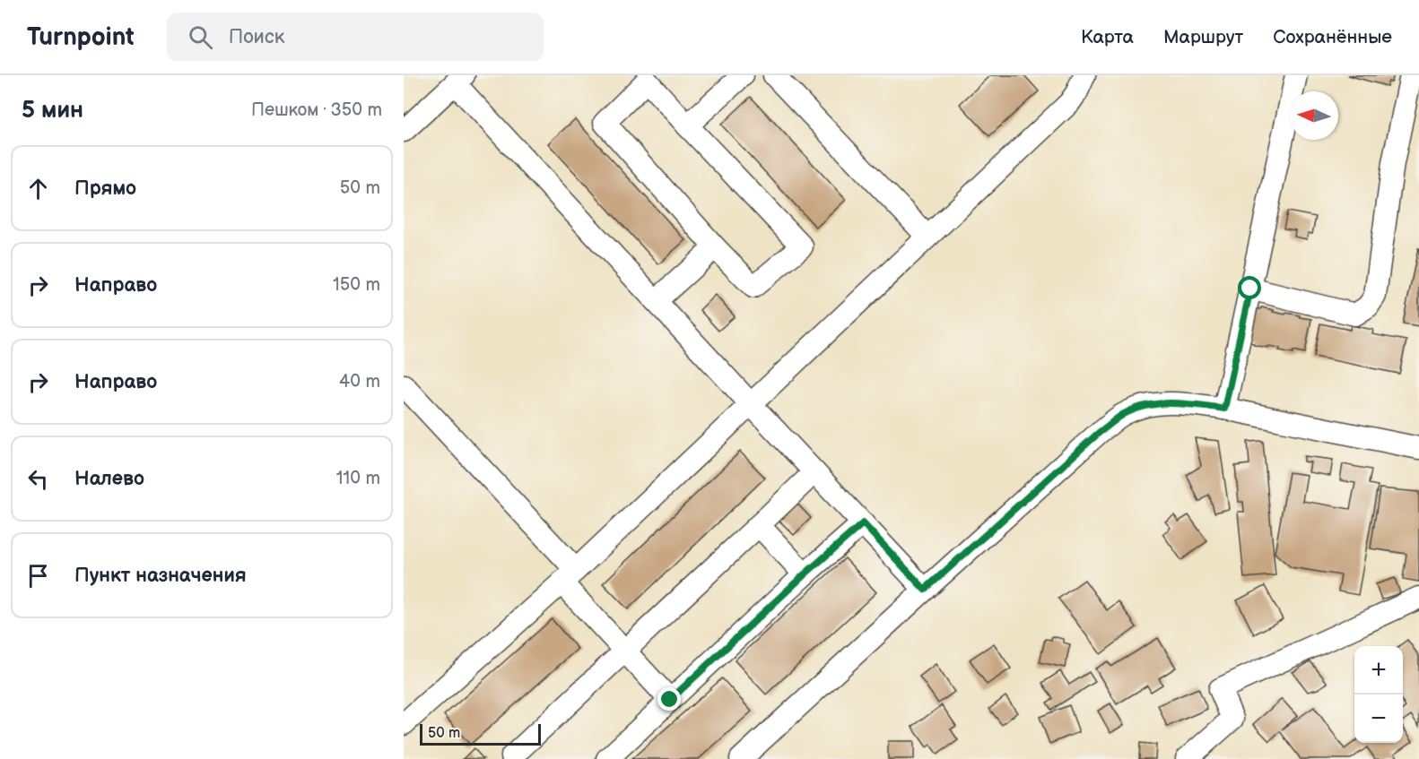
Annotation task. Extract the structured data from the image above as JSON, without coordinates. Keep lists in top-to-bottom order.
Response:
{
  "scale_bar": "50 m",
  "north": "left",
  "page": {
    "header": "Turnpoint",
    "search": "Поиск",
    "nav": ["Карта", "Маршрут", "Сохранённые"],
    "heading": ["5 мин", "Пешком · 350 m"],
    "list": [
      ["Прямо", "50 m"],
      ["Направо", "150 m"],
      ["Направо", "40 m"],
      ["Налево", "110 m"],
      "Пункт назначения"
    ],
    "map_buttons": ["+", "−"],
    "scale": "50 m"
  }
}
